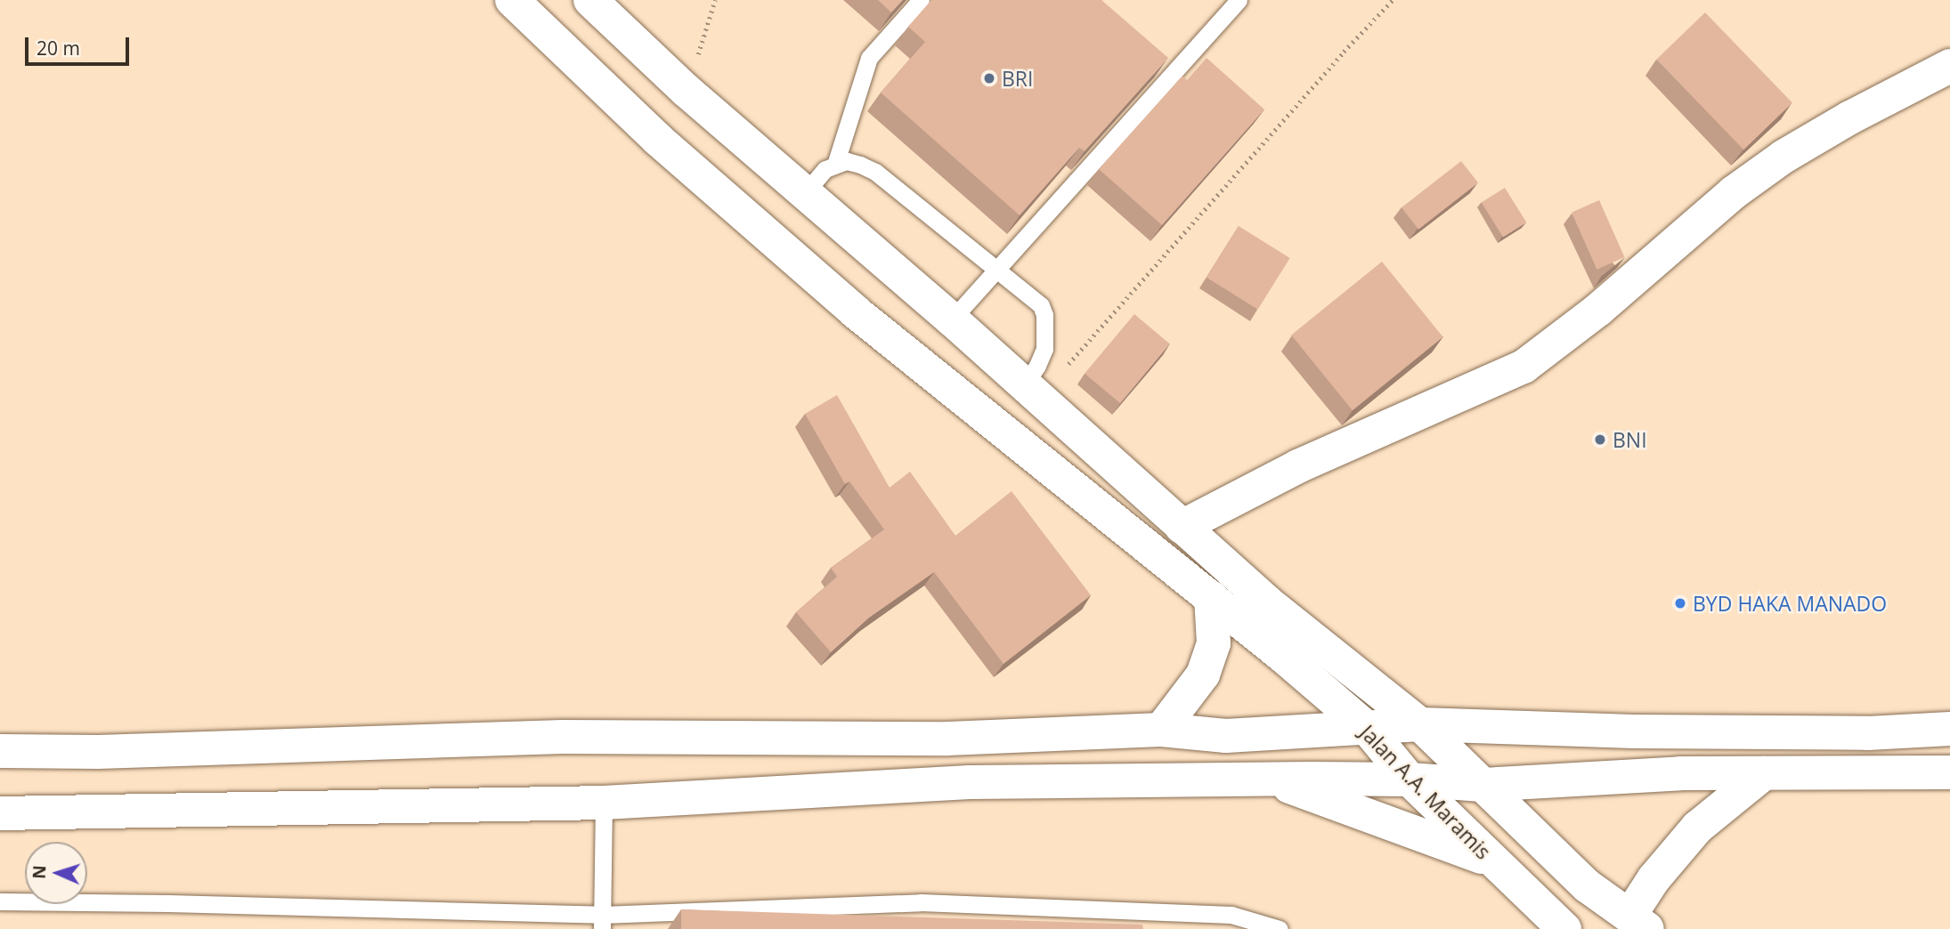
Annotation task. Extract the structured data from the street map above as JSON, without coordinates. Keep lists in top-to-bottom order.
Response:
{
  "streets": {
    "main road": ["Jalan A.A. Maramis"]
  },
  "places": ["BRI", "BNI", "BYD HAKA MANADO"],
  "scale_bar": "20 m",
  "north": "left"
}
